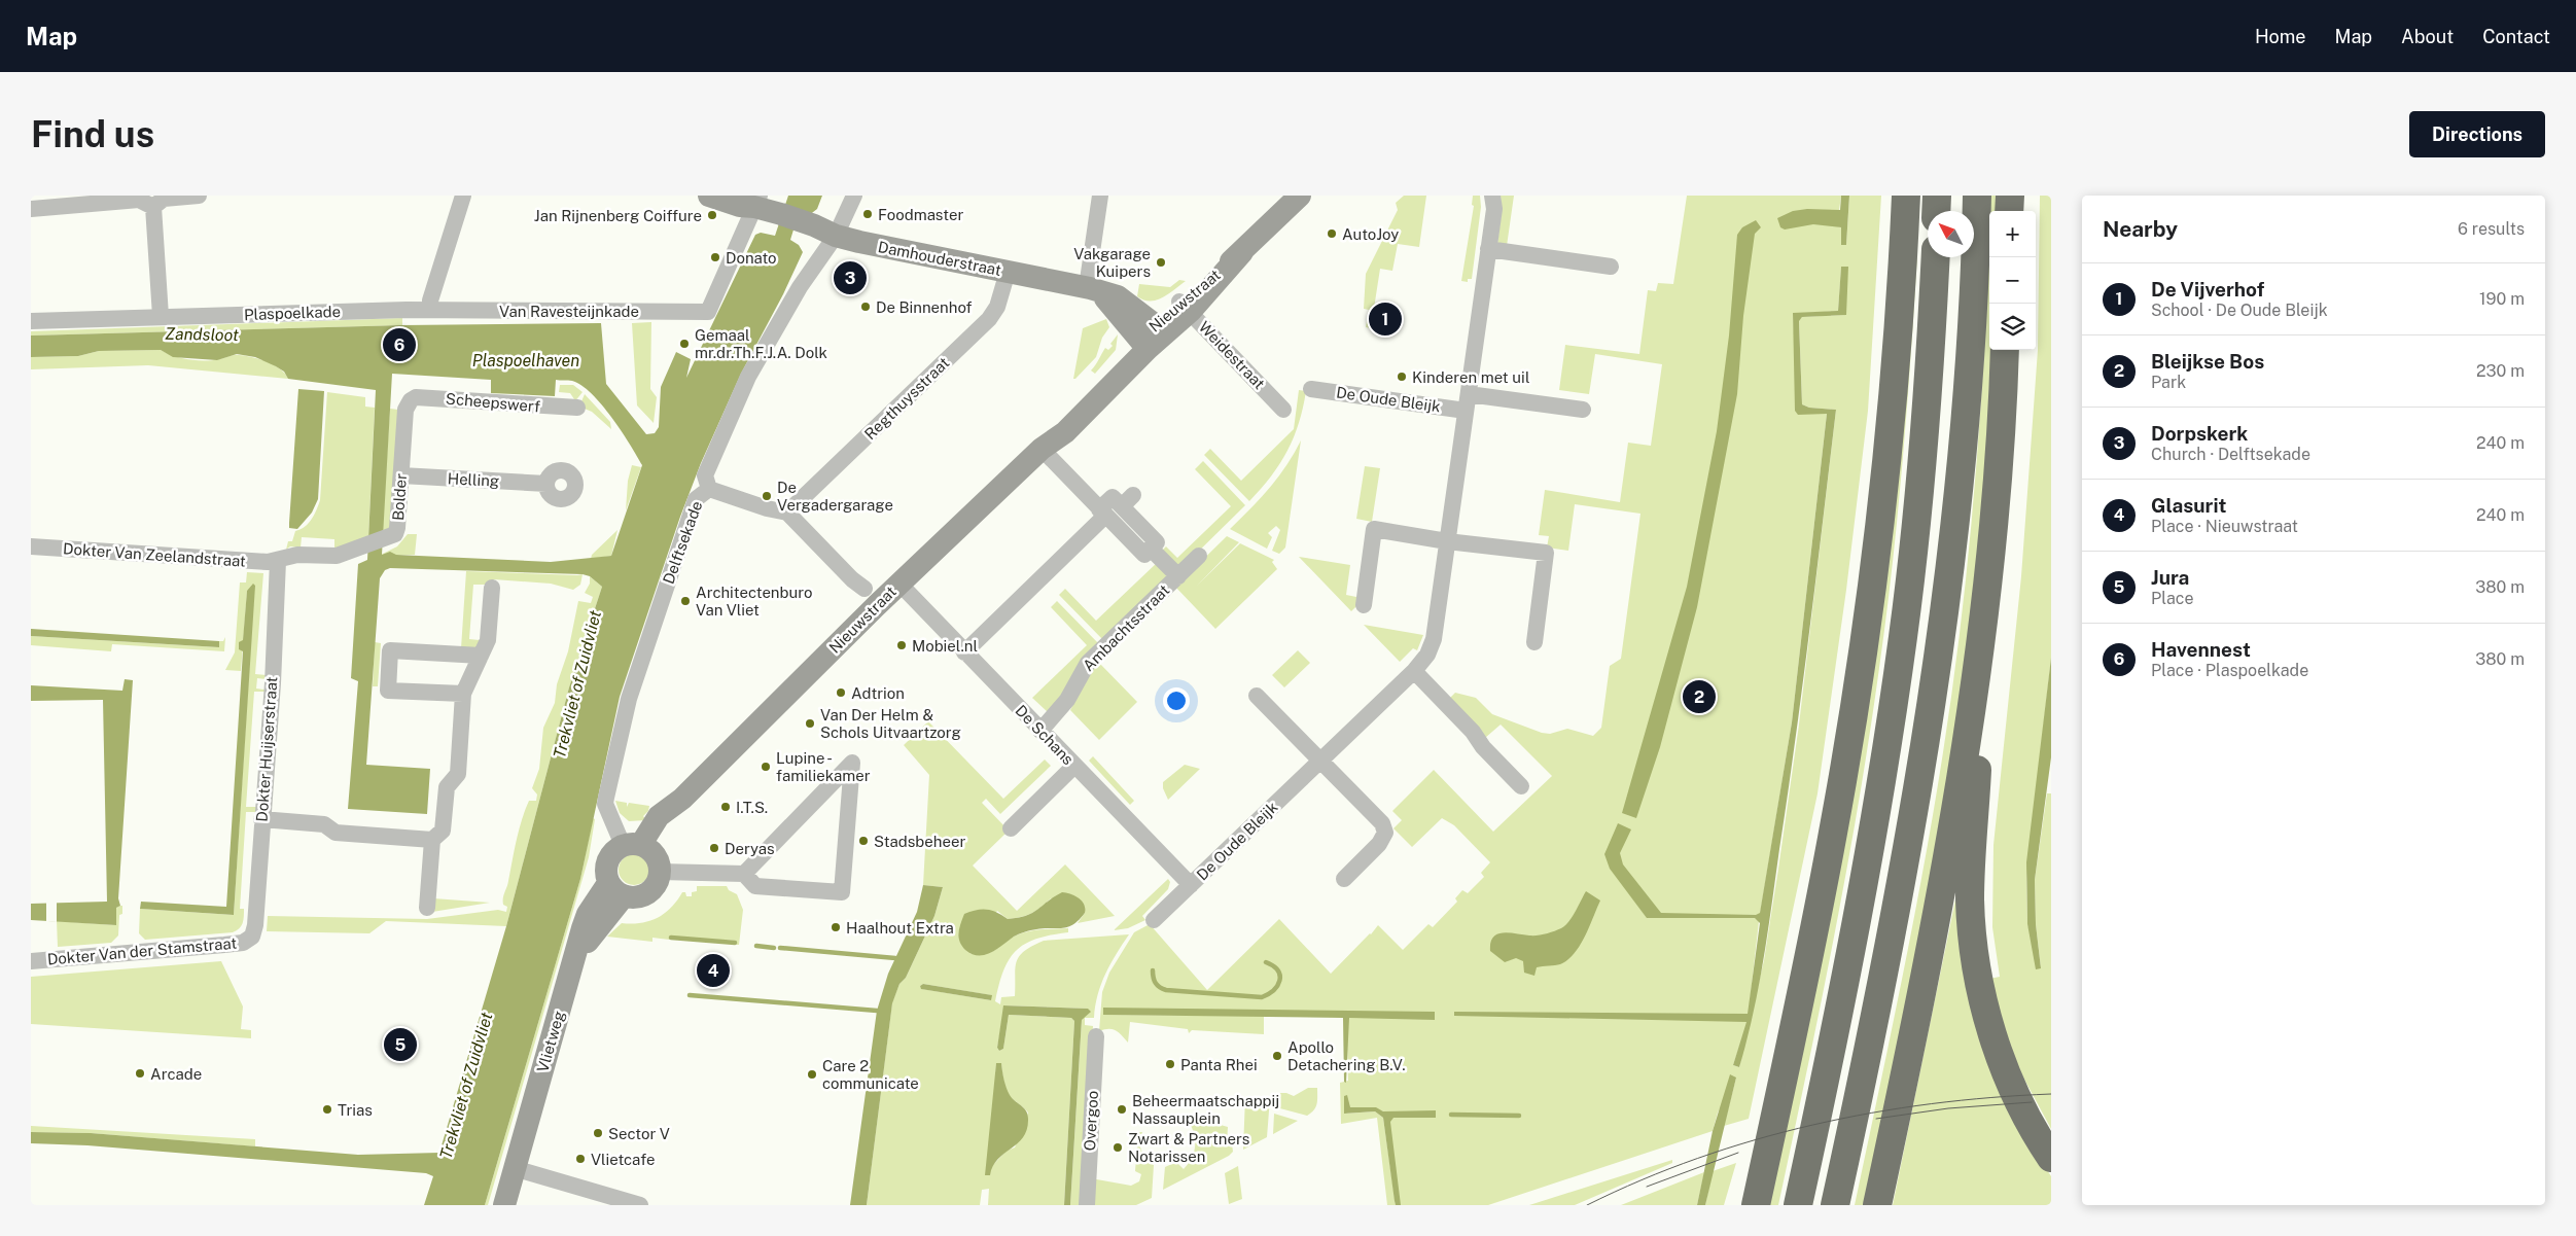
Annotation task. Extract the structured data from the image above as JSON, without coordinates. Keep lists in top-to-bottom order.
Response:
{
  "streets": {
    "street": [
      "Damhouderstraat",
      "Nieuwstraat",
      "Van Ravesteijnkade",
      "Plaspoelkade",
      "Weidestraat",
      "Regthuysstraat",
      "De Oude Bleijk",
      "Scheepswerf",
      "Helling",
      "Bolder",
      "Delftsekade",
      "Dokter Van Zeelandstraat",
      "Ambachtsstraat",
      "De Schans",
      "Dokter Huijserstraat",
      "Dokter Van der Stamstraat",
      "Vlietweg",
      "Overgoo"
    ]
  },
  "crossings": [
    ["Damhouderstraat", "Nieuwstraat"],
    ["Damhouderstraat", "Van Ravesteijnkade"],
    ["Damhouderstraat", "Regthuysstraat"],
    ["Damhouderstraat", "Delftsekade"],
    ["Nieuwstraat", "Weidestraat"],
    ["Nieuwstraat", "Delftsekade"],
    ["Nieuwstraat", "Ambachtsstraat"],
    ["Nieuwstraat", "De Schans"],
    ["Nieuwstraat", "Vlietweg"],
    ["Van Ravesteijnkade", "Plaspoelkade"],
    ["De Oude Bleijk", "De Schans"],
    ["Scheepswerf", "Bolder"],
    ["Helling", "Bolder"],
    ["Bolder", "Dokter Van Zeelandstraat"],
    ["Bolder", "Dokter Huijserstraat"],
    ["Delftsekade", "Vlietweg"],
    ["Dokter Van Zeelandstraat", "Dokter Huijserstraat"],
    ["Ambachtsstraat", "De Schans"],
    ["Dokter Huijserstraat", "Dokter Van der Stamstraat"]
  ],
  "water": ["Zandsloot", "Plaspoelhaven", "Trekvliet of Zuidvliet"],
  "places": [
    "Foodmaster",
    "Jan Rijnenberg Coiffure",
    "AutoJoy",
    "Donato",
    "Vakgarage Kuipers",
    "De Binnenhof",
    "Gemaal mr.dr.Th.F.J.A. Dolk",
    "Kinderen met uil",
    "De Vergadergarage",
    "Architectenburo Van Vliet",
    "Mobiel.nl",
    "Adtrion",
    "Van Der Helm & Schols Uitvaartzorg",
    "Lupine - familiekamer",
    "I.T.S.",
    "Stadsbeheer",
    "Deryas",
    "Haalhout Extra",
    "Apollo Detachering B.V.",
    "Panta Rhei",
    "Arcade",
    "Care 2 communicate",
    "Trias",
    "Beheermaatschappij Nassauplein",
    "Sector V",
    "Zwart & Partners Notarissen",
    "Vlietcafe"
  ],
  "north": "top left",
  "page": {
    "header": "Map",
    "nav": [
      "Home",
      "Map",
      "About",
      "Contact"
    ],
    "buttons": "Directions",
    "title": "Find us",
    "heading": ["Nearby", "6 results"],
    "map_buttons": ["+", "−"],
    "pins": [
      "3",
      "1",
      "6",
      "2",
      "4",
      "5"
    ],
    "list": [
      {
        "mark": "1",
        "name": "De Vijverhof",
        "note": "School · De Oude Bleijk",
        "value": "190 m"
      },
      {
        "mark": "2",
        "name": "Bleijkse Bos",
        "note": "Park",
        "value": "230 m"
      },
      {
        "mark": "3",
        "name": "Dorpskerk",
        "note": "Church · Delftsekade",
        "value": "240 m"
      },
      {
        "mark": "4",
        "name": "Glasurit",
        "note": "Place · Nieuwstraat",
        "value": "240 m"
      },
      {
        "mark": "5",
        "name": "Jura",
        "note": "Place",
        "value": "380 m"
      },
      {
        "mark": "6",
        "name": "Havennest",
        "note": "Place · Plaspoelkade",
        "value": "380 m"
      }
    ]
  }
}
